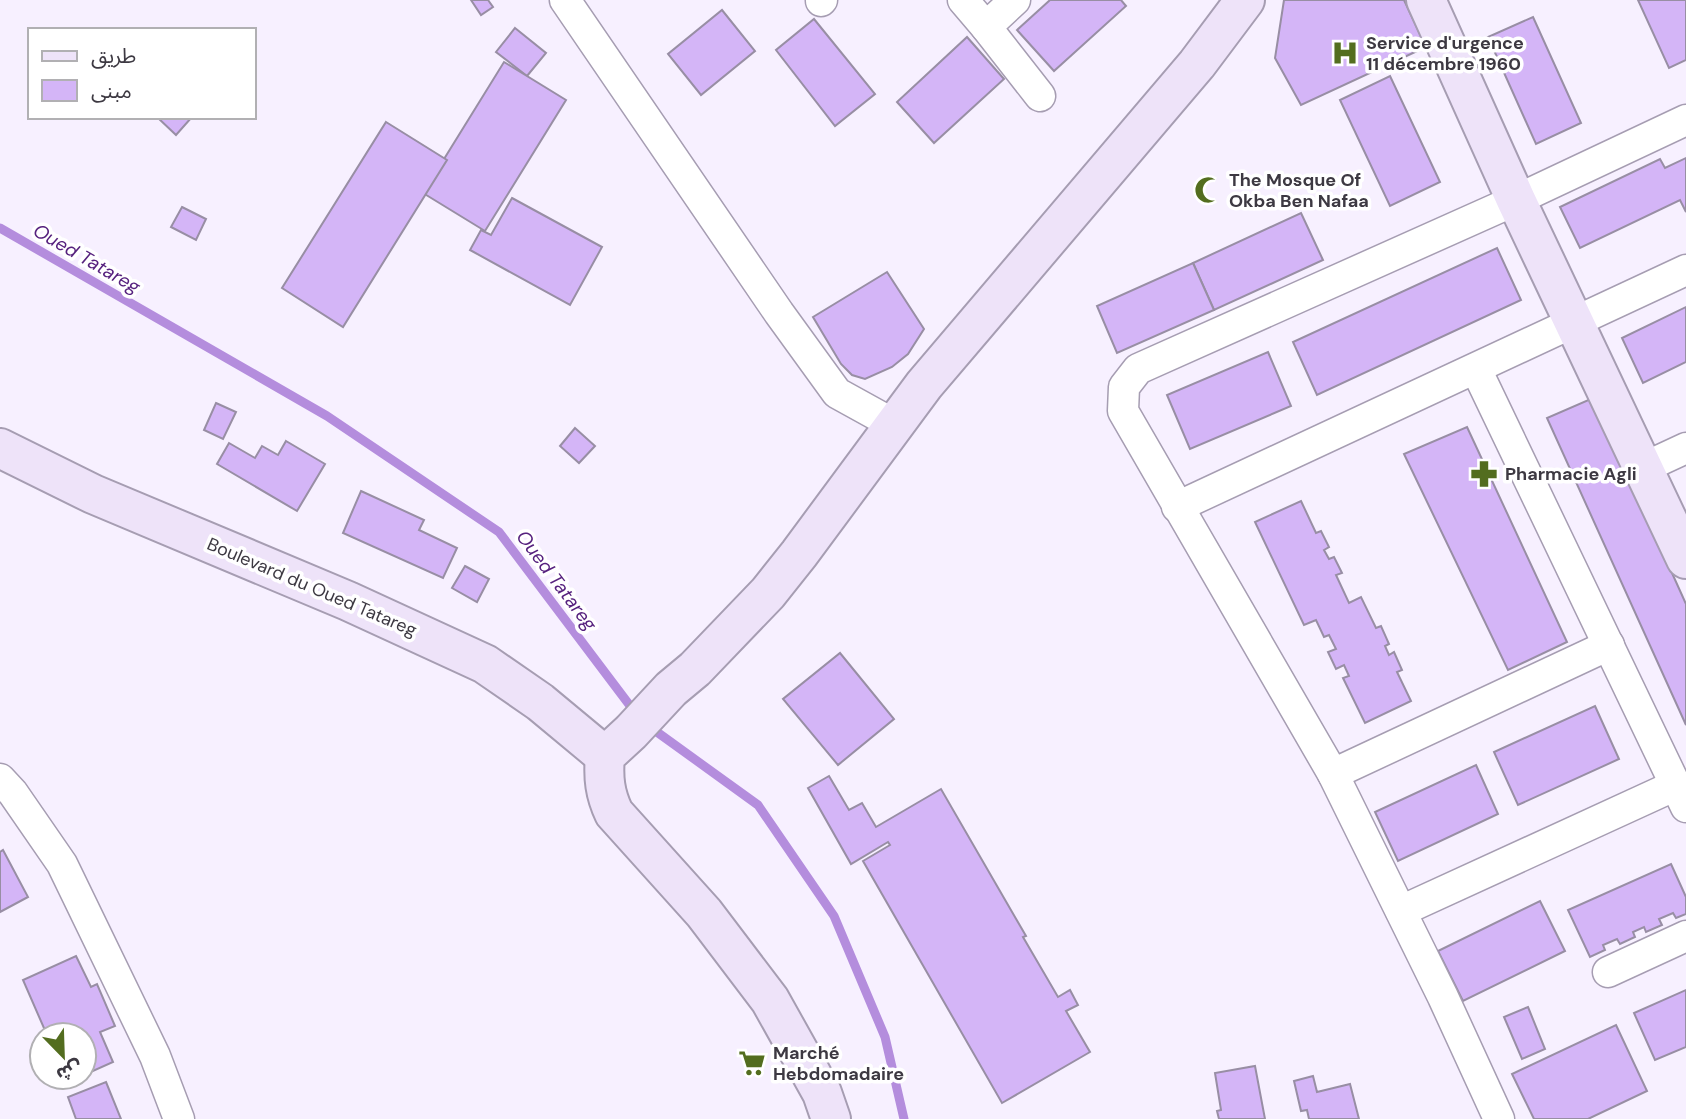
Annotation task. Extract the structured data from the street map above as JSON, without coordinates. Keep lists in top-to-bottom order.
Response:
{
  "streets": {
    "street": ["Boulevard du Oued Tatareg"]
  },
  "water": ["Oued Tatareg"],
  "places": {
    "hospital": ["Service d'urgence 11 décembre 1960"],
    "mosque": ["The Mosque Of Okba Ben Nafaa"],
    "pharmacy": ["Pharmacie Agli"],
    "supermarket": ["Marché Hebdomadaire"]
  },
  "legend": ["طريق", "مبنى"],
  "north": "bottom right"
}
